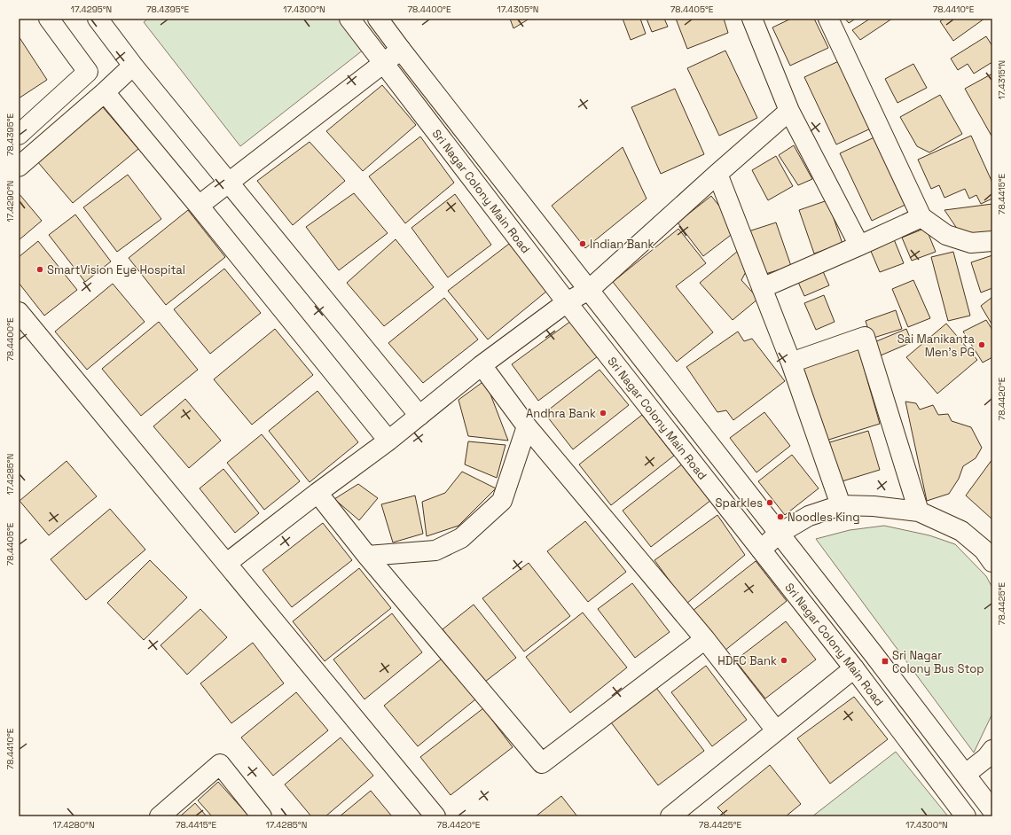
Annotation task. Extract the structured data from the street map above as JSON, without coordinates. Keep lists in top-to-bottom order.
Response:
{
  "streets": {
    "street": ["Sri Nagar Colony Main Road"]
  },
  "places": {
    "other": [
      "Indian Bank",
      "SmartVision Eye Hospital",
      "Sai Manikanta Men's PG",
      "Andhra Bank",
      "Sparkles",
      "Noodles King",
      "HDFC Bank"
    ],
    "transit": ["Sri Nagar Colony Bus Stop"]
  },
  "coordinates": [
    "17.4295°N",
    "78.4395°E",
    "17.4300°N",
    "78.4400°E",
    "17.4305°N",
    "78.4405°E",
    "78.4410°E",
    "17.4315°N",
    "78.4415°E",
    "17.4290°N",
    "78.4420°E",
    "17.4285°N",
    "78.4425°E",
    "17.4280°N"
  ]
}
